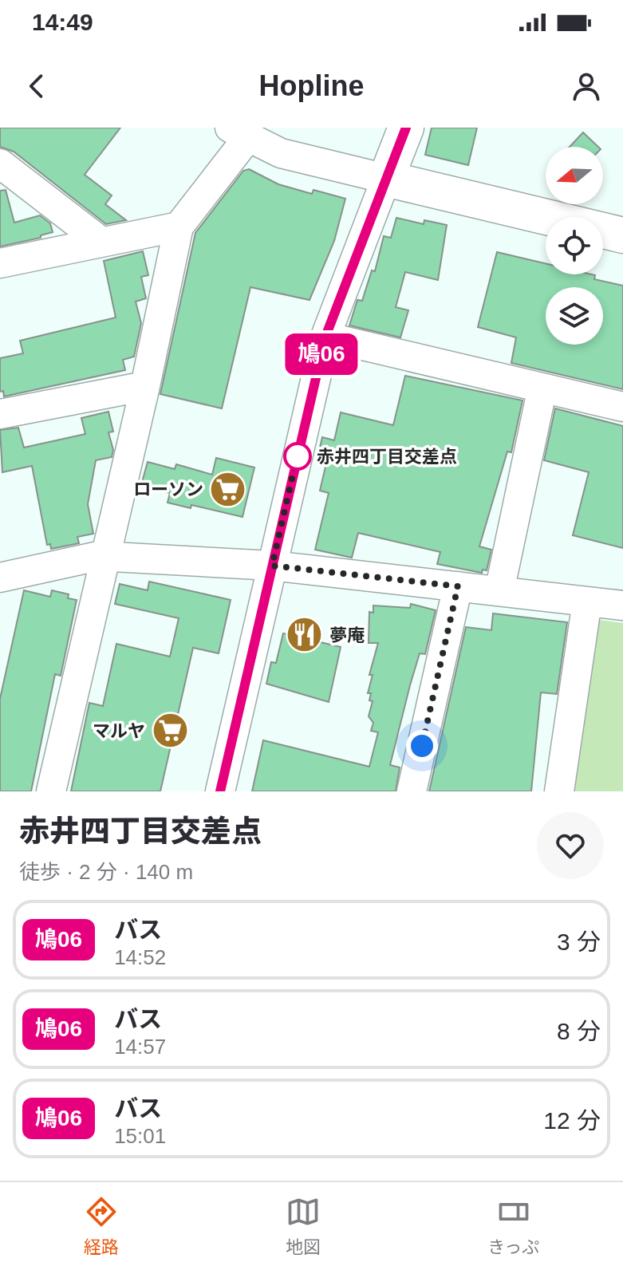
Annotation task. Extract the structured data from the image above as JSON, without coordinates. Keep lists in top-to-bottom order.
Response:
{
  "places": {
    "other": ["赤井四丁目交差点"],
    "supermarket": ["ローソン", "マルヤ"],
    "restaurant": ["夢庵"]
  },
  "lines": ["bus line 鳩06"],
  "north": "left",
  "page": {
    "status": "14:49",
    "header": "Hopline",
    "on_map": "鳩06",
    "heading": ["赤井四丁目交差点", "徒歩 · 2 分 · 140 m"],
    "list": [
      {
        "mark": "鳩06",
        "name": "バス",
        "note": "14:52",
        "value": "3 分"
      },
      {
        "mark": "鳩06",
        "name": "バス",
        "note": "14:57",
        "value": "8 分"
      },
      {
        "mark": "鳩06",
        "name": "バス",
        "note": "15:01",
        "value": "12 分"
      }
    ],
    "tabs": ["経路", "地図", "きっぷ"]
  }
}
